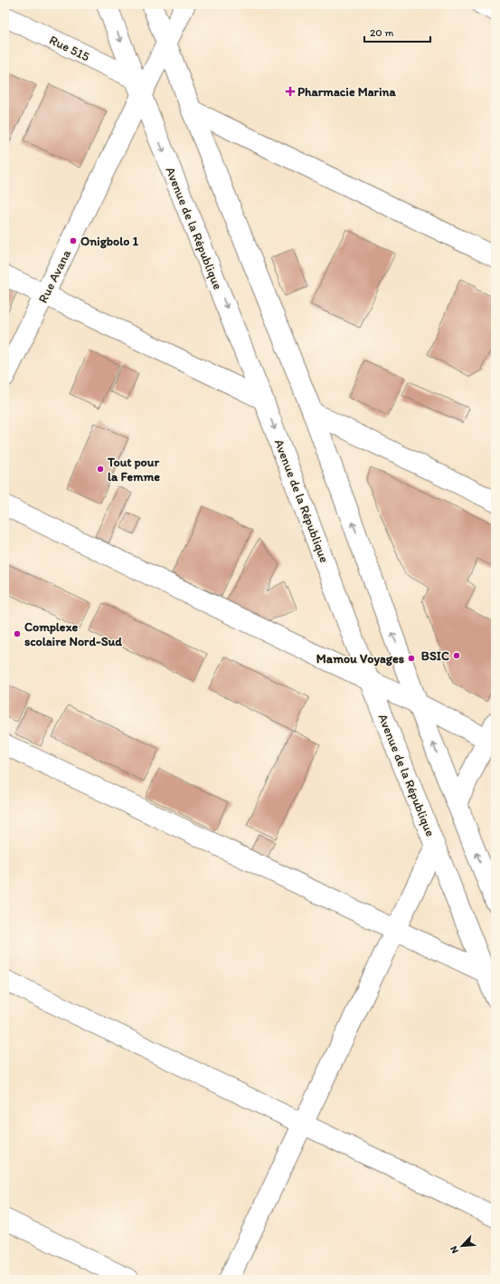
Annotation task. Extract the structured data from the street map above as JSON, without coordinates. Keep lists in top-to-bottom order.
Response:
{
  "streets": {
    "street": ["Rue 515", "Avenue de la République", "Rue Avana"]
  },
  "crossings": [
    ["Rue 515", "Avenue de la République"],
    ["Rue 515", "Rue Avana"],
    ["Avenue de la République", "Rue Avana"]
  ],
  "places": {
    "health": ["Pharmacie Marina"],
    "other": [
      "Onigbolo 1",
      "Tout pour la Femme",
      "Complexe scolaire Nord-Sud",
      "BSIC",
      "Mamou Voyages"
    ]
  },
  "scale_bar": "20 m",
  "north": "bottom left"
}
